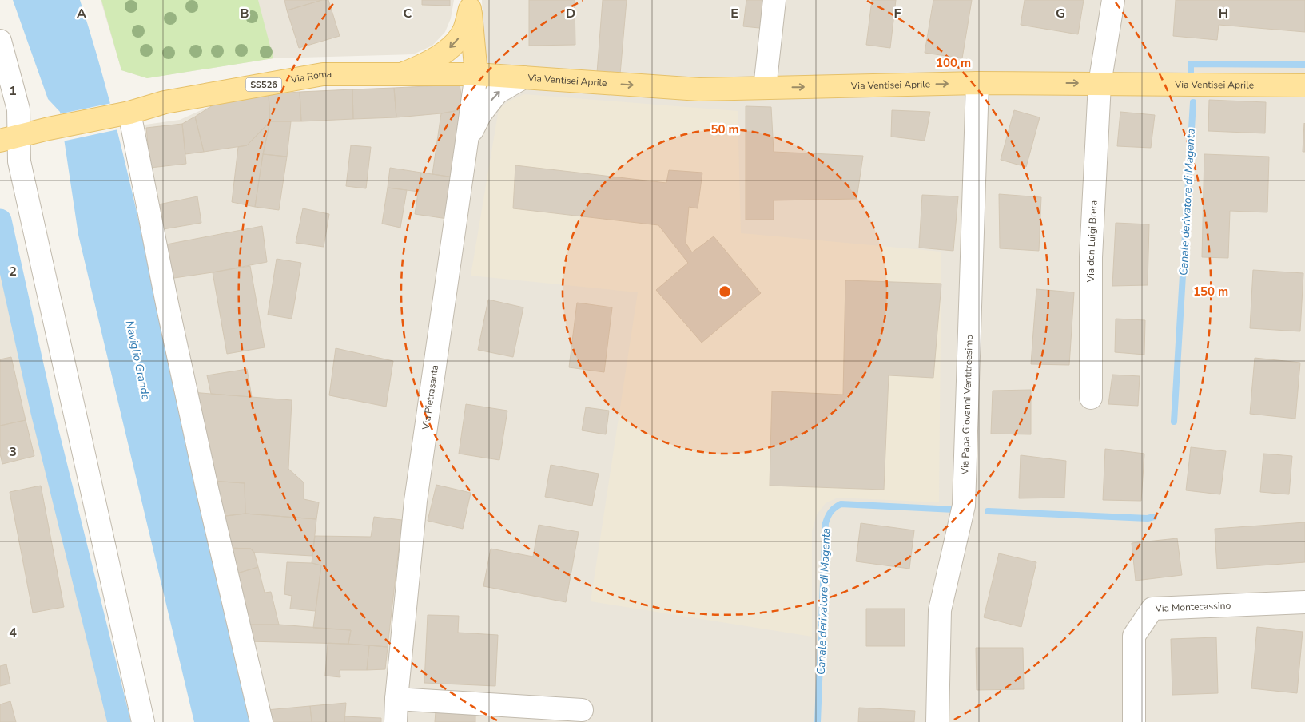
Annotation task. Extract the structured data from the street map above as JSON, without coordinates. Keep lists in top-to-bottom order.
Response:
{
  "streets": {
    "main road": ["Via Roma", "Via Ventisei Aprile", "SS526"],
    "street": [
      "Via don Luigi Brera",
      "Via Pietrasanta",
      "Via Papa Giovanni Ventitreesimo",
      "Via Montecassino"
    ]
  },
  "crossings": [
    ["Via Roma", "Via Ventisei Aprile"],
    ["Via Roma", "SS526"],
    ["Via Roma", "Via Pietrasanta"],
    ["Via Ventisei Aprile", "Via don Luigi Brera"],
    ["Via Ventisei Aprile", "Via Pietrasanta"],
    ["Via Ventisei Aprile", "Via Papa Giovanni Ventitreesimo"]
  ],
  "one_way": ["Via Ventisei Aprile"],
  "water": ["Canale derivatore di Magenta", "Naviglio Grande"],
  "grid": {
    "columns": [
      "A",
      "B",
      "C",
      "D",
      "E",
      "F",
      "G",
      "H"
    ],
    "rows": [
      "1",
      "2",
      "3",
      "4"
    ]
  },
  "rings": ["100 m", "50 m", "150 m"]
}
